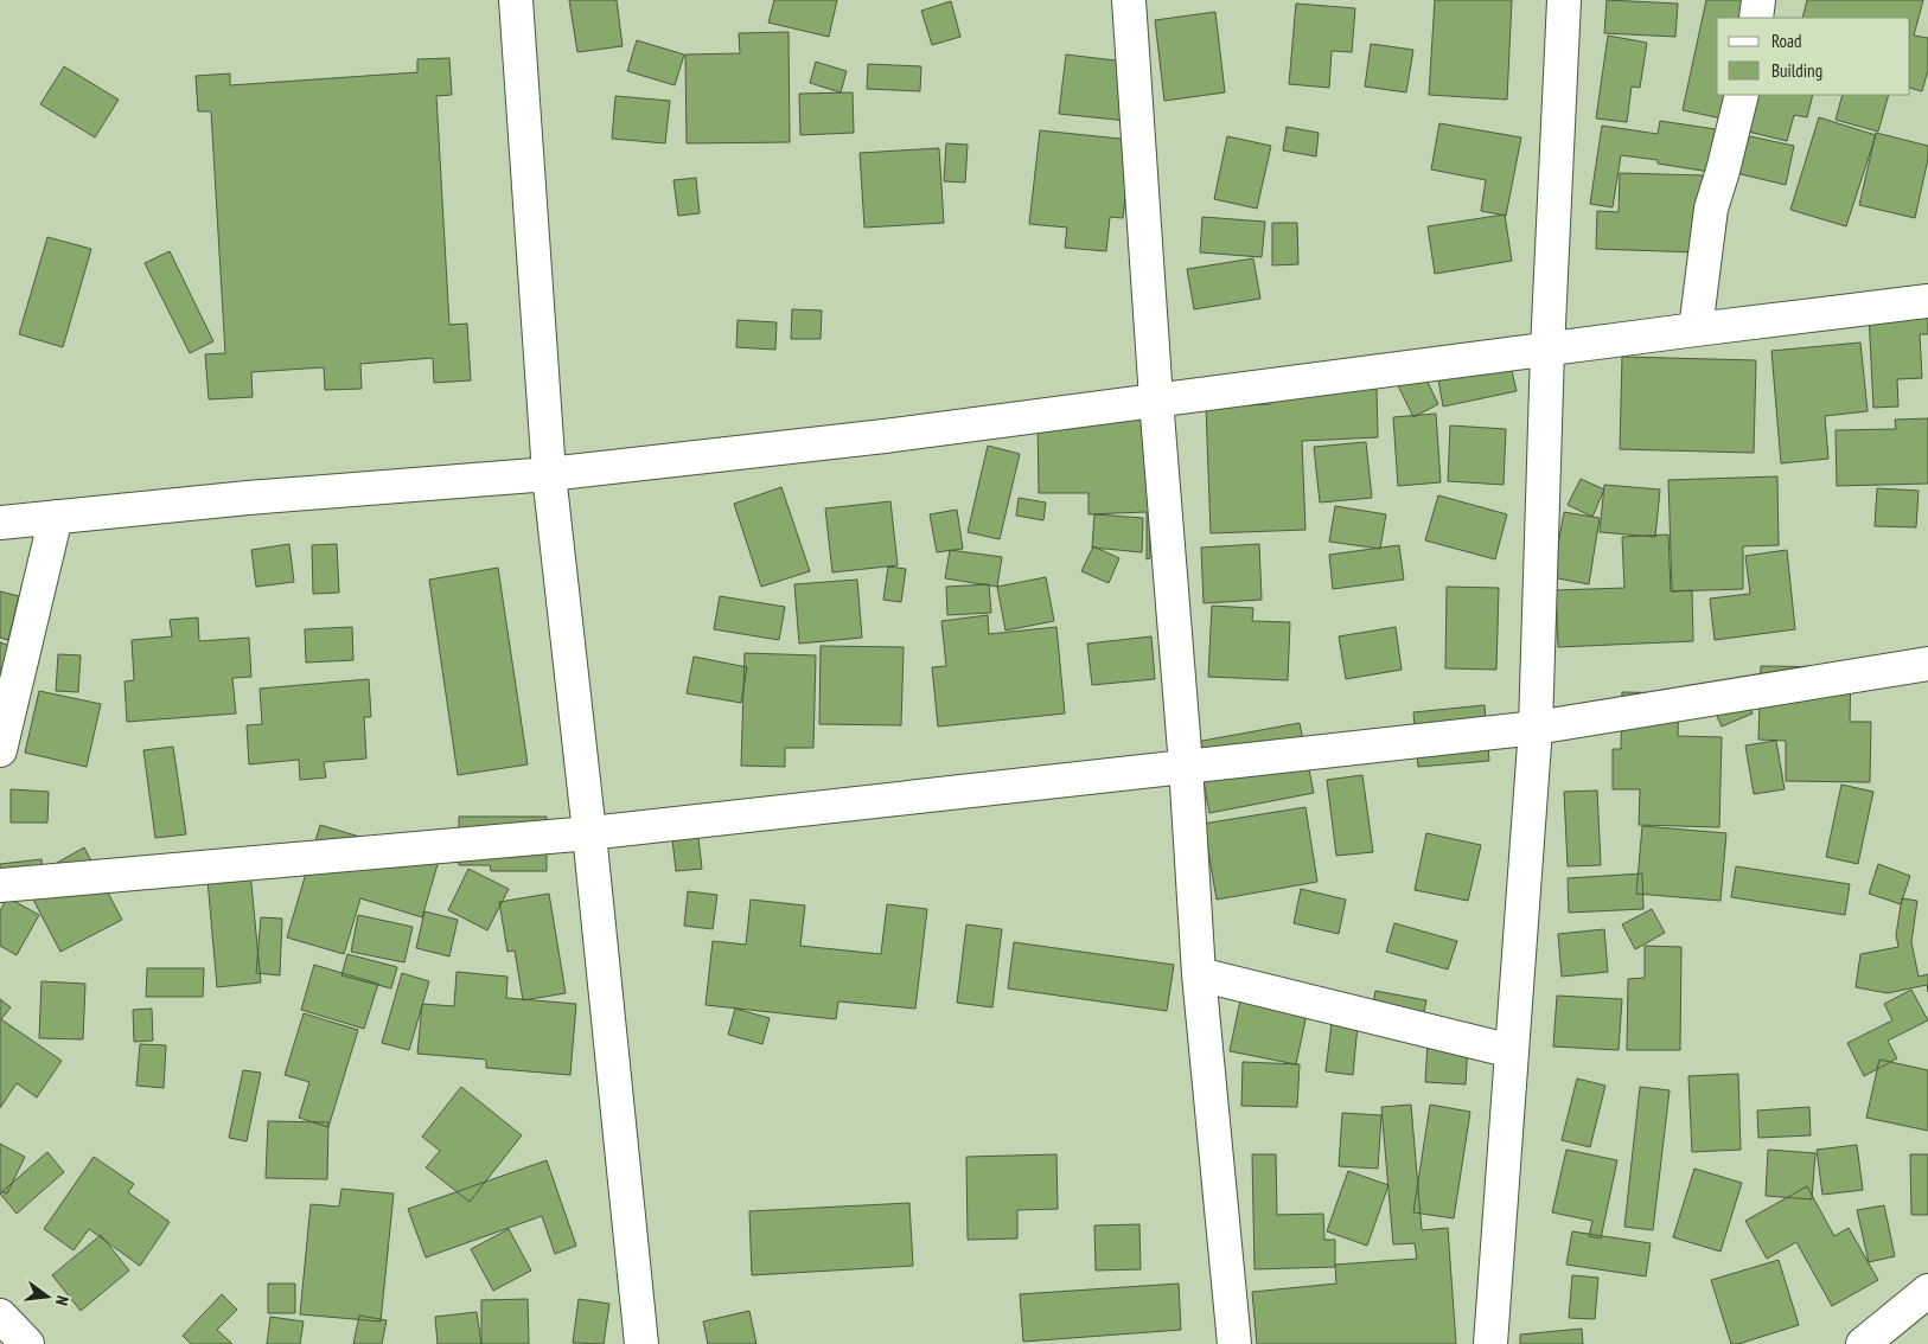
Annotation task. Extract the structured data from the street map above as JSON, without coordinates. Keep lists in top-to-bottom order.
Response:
{
  "legend": ["Road", "Building"],
  "north": "right"
}
